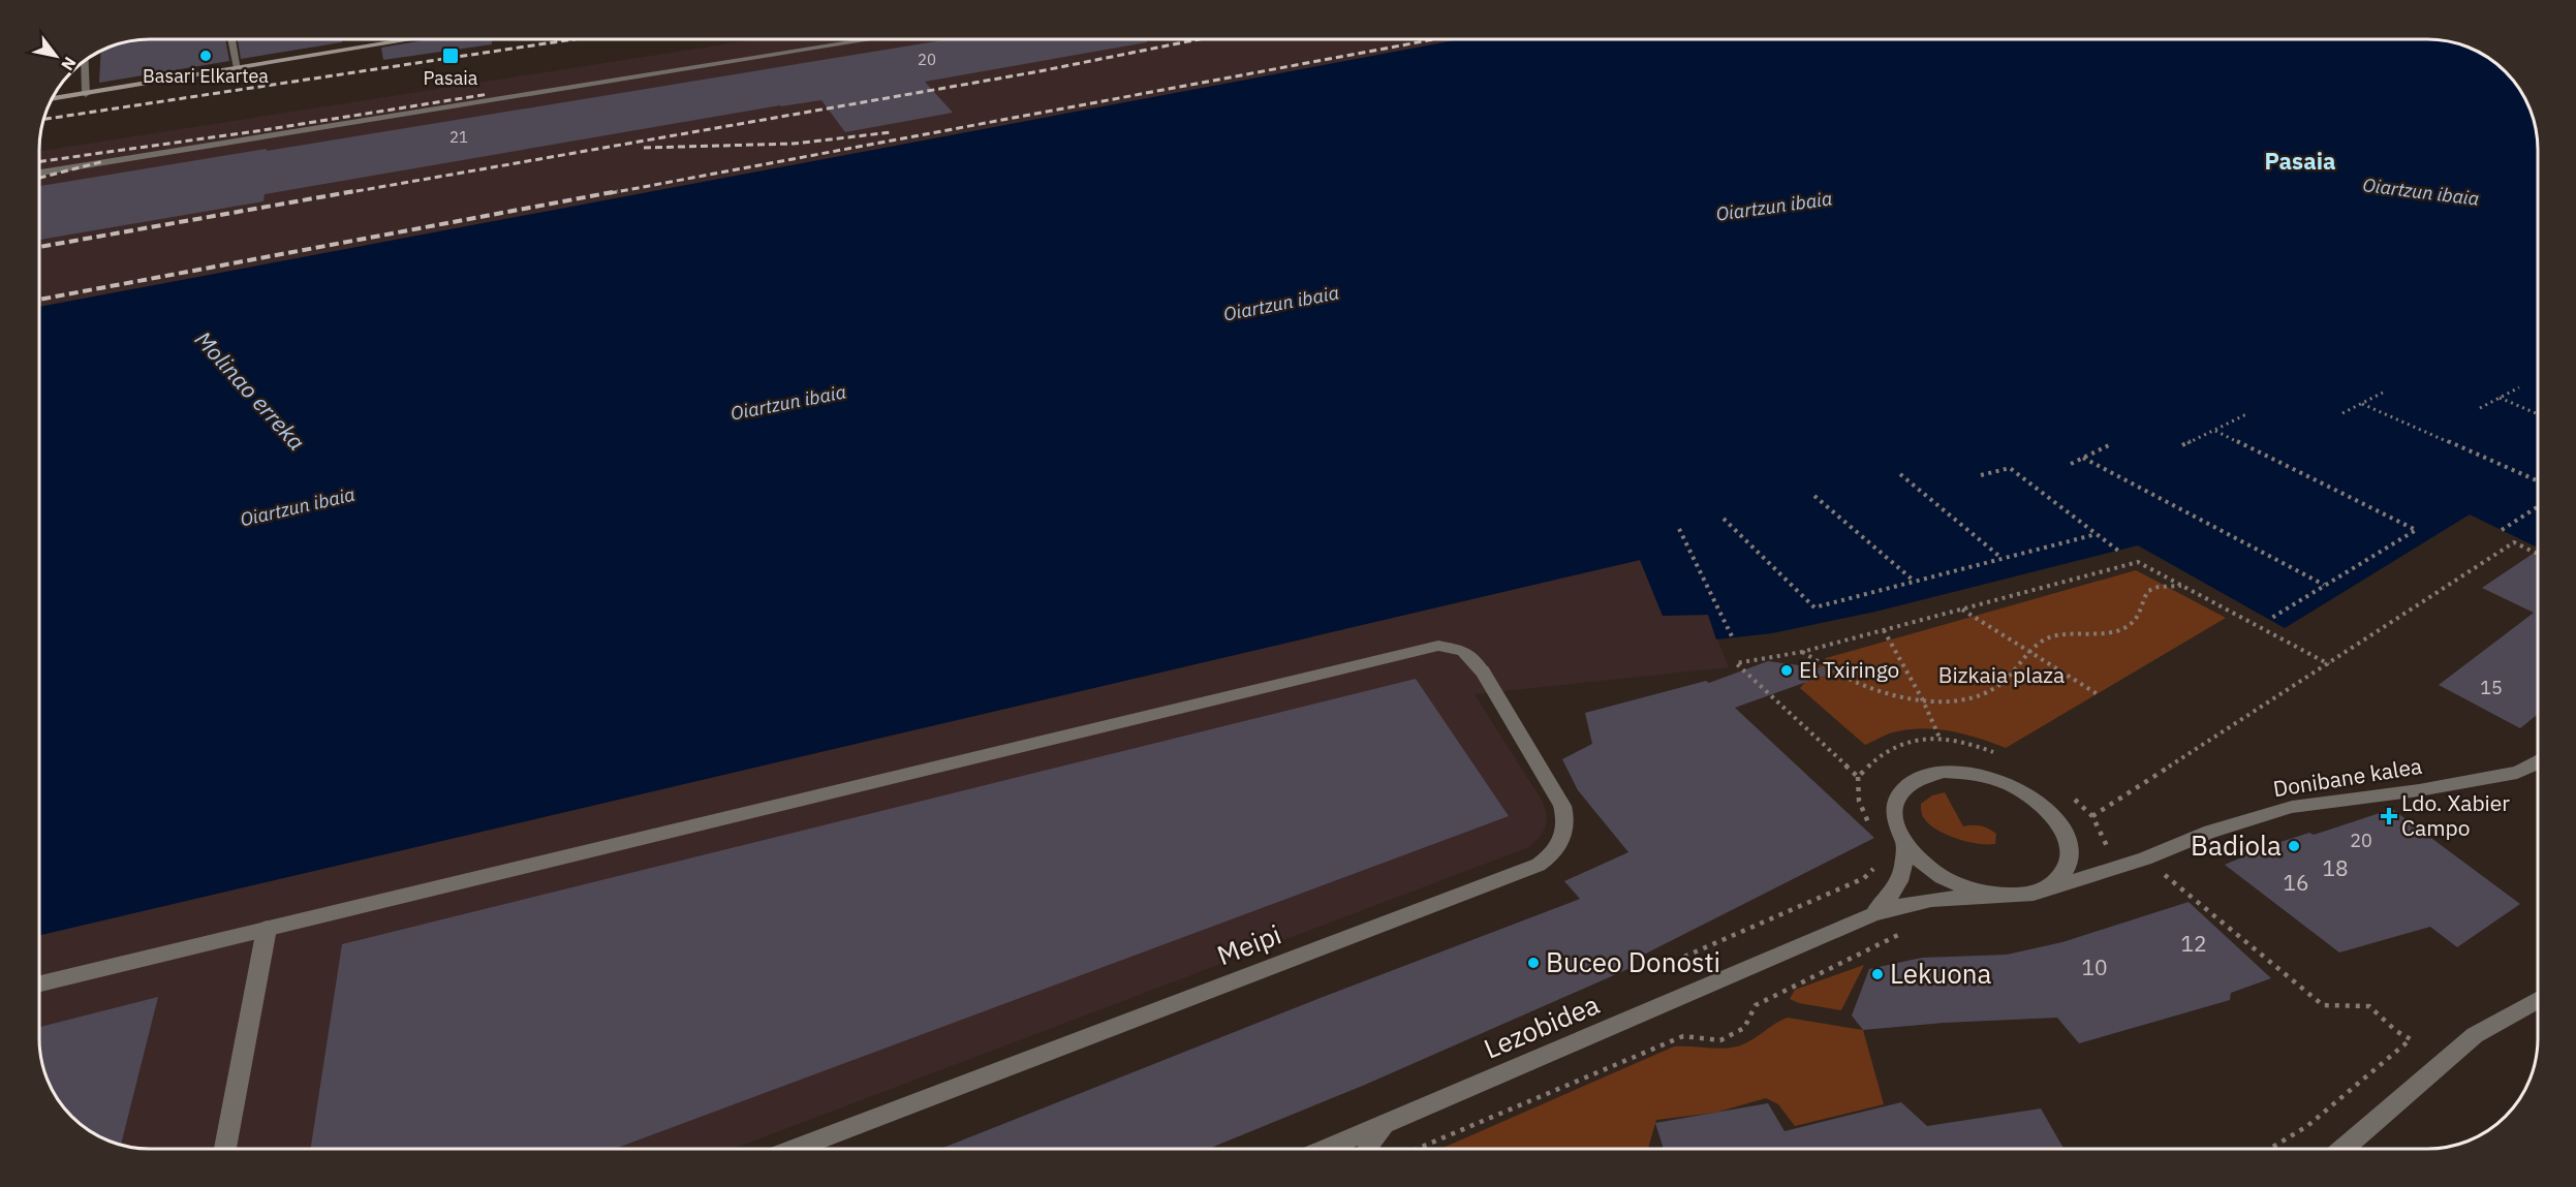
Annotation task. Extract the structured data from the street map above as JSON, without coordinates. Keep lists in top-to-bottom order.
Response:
{
  "streets": {
    "street": ["Donibane kalea", "Meipi", "Lezobidea"]
  },
  "crossings": [
    ["Donibane kalea", "Lezobidea"]
  ],
  "districts": ["Pasaia"],
  "water": ["Oiartzun ibaia", "Molinao erreka"],
  "parks": ["Bizkaia plaza"],
  "places": {
    "other": [
      "Basari Elkartea",
      "El Txiringo",
      "Badiola",
      "Buceo Donosti",
      "Lekuona"
    ],
    "transit": ["Pasaia"],
    "health": ["Ldo. Xabier Campo"]
  },
  "house_numbers": [
    "20",
    "21",
    "15",
    "20",
    "18",
    "16",
    "12",
    "10"
  ],
  "north": "bottom right"
}
